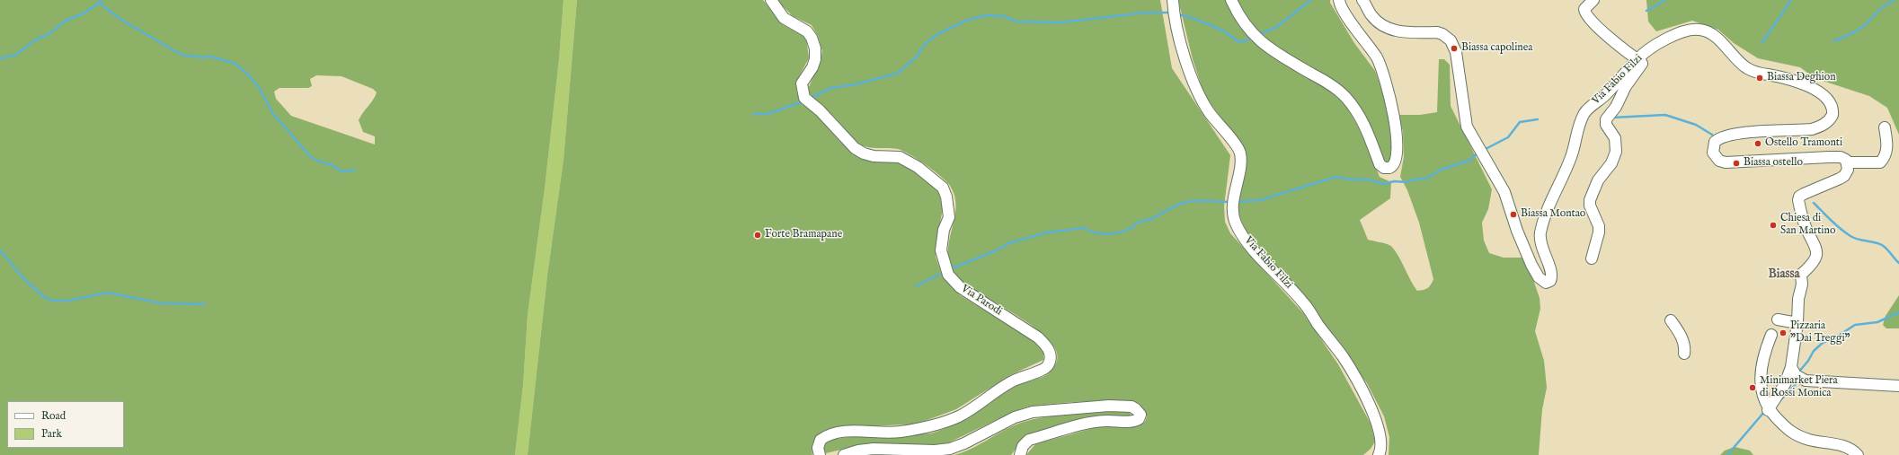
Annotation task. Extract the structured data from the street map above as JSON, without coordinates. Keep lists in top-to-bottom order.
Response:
{
  "streets": {
    "street": ["Via Fabio Filzi", "Via Parodi"]
  },
  "districts": ["Biassa"],
  "places": [
    "Biassa capolinea",
    "Biassa Deghion",
    "Ostello Tramonti",
    "Biassa ostello",
    "Biassa Montao",
    "Chiesa di San Martino",
    "Forte Bramapane",
    "Pizzaria \"Dai Treggi\"",
    "Minimarket Piera di Rossi Monica"
  ],
  "legend": ["Road", "Park"]
}
